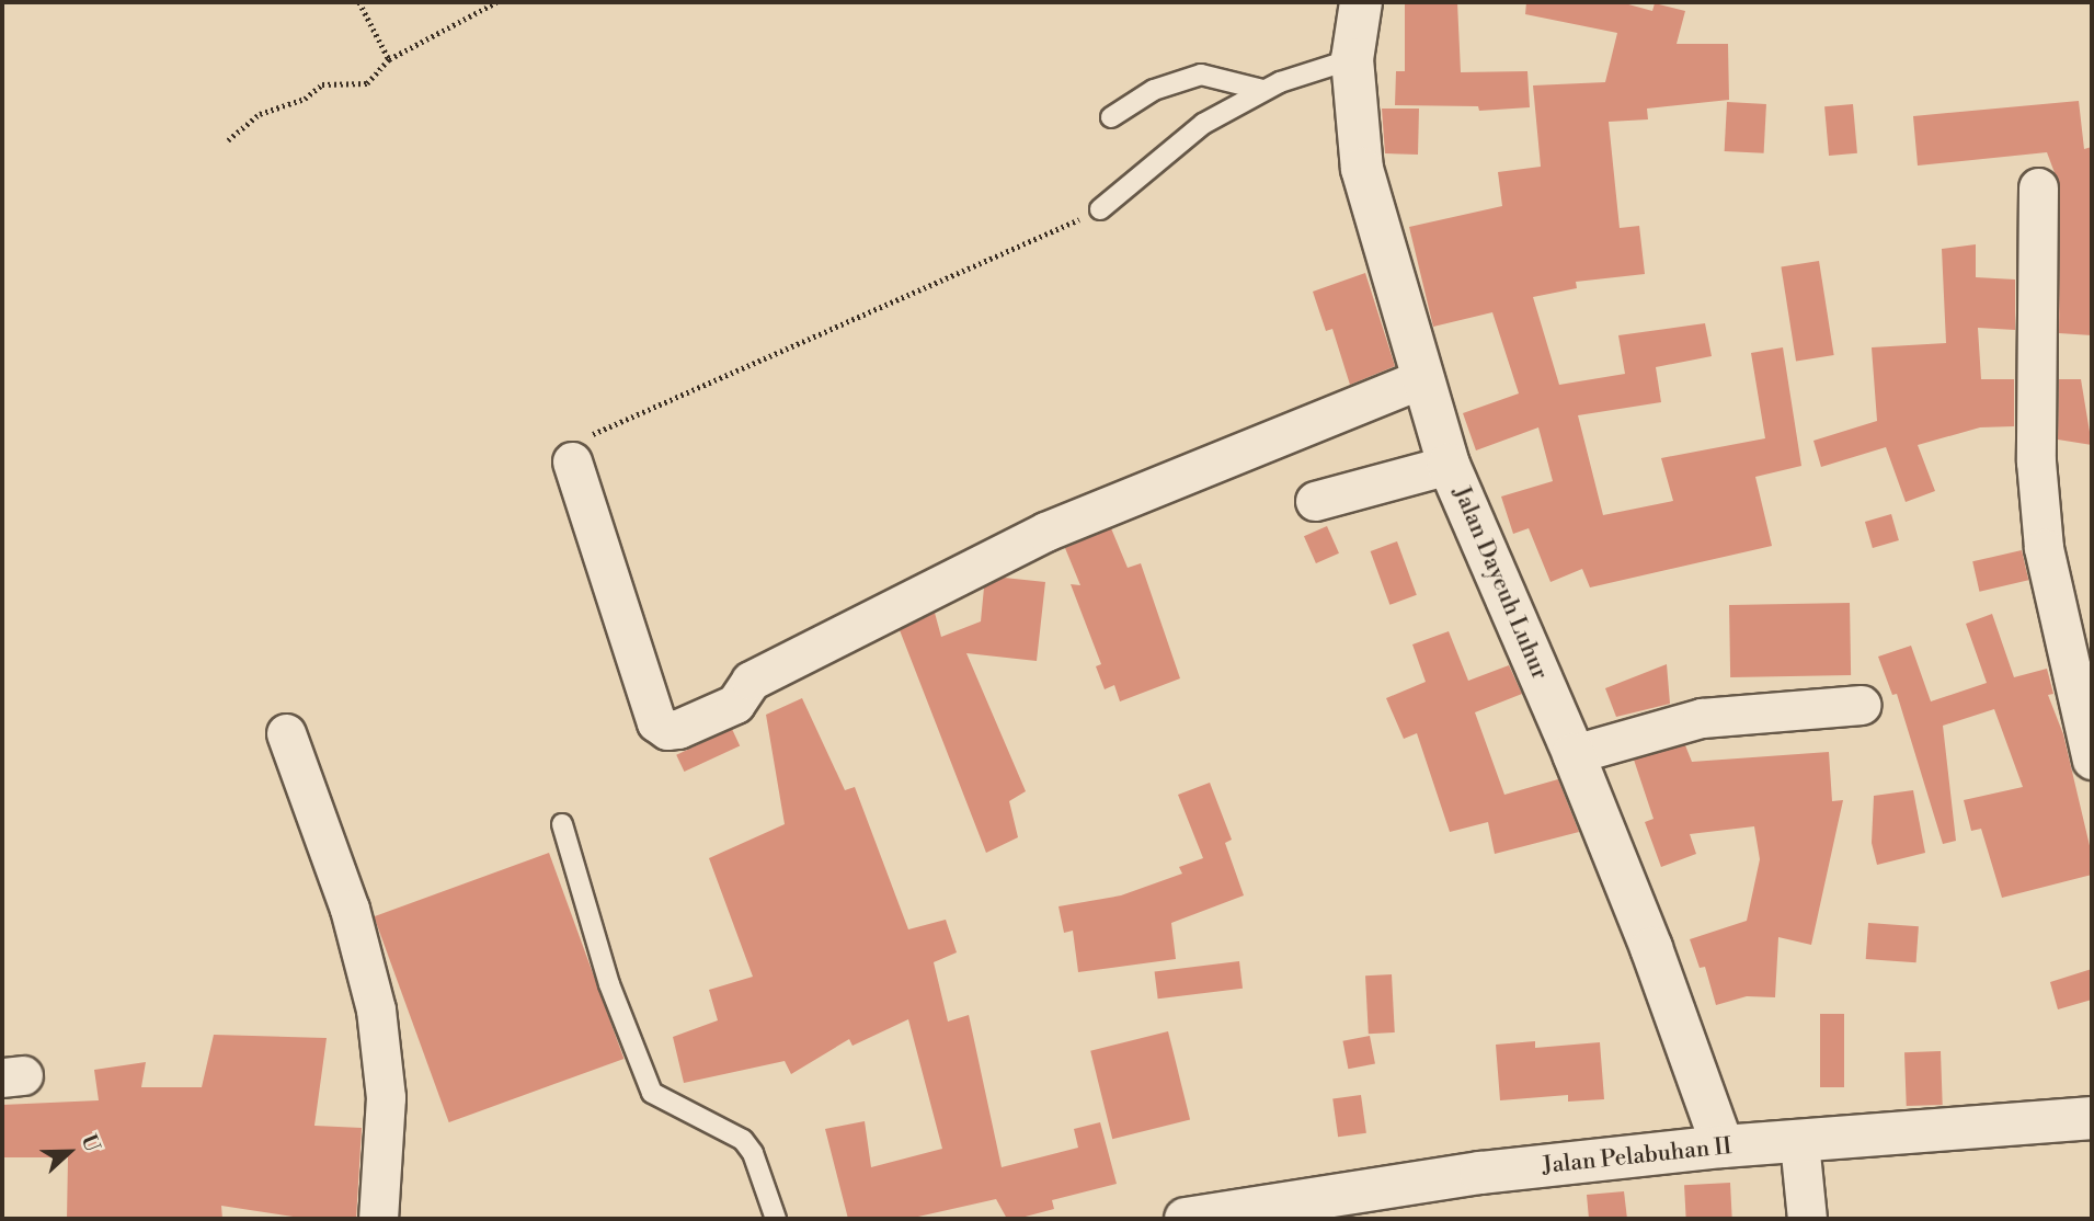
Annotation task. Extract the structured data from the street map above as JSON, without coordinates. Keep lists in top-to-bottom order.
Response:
{
  "streets": {
    "street": ["Jalan Dayeuh Luhur", "Jalan Pelabuhan II"]
  },
  "crossings": [
    ["Jalan Dayeuh Luhur", "Jalan Pelabuhan II"]
  ],
  "north": "right"
}
